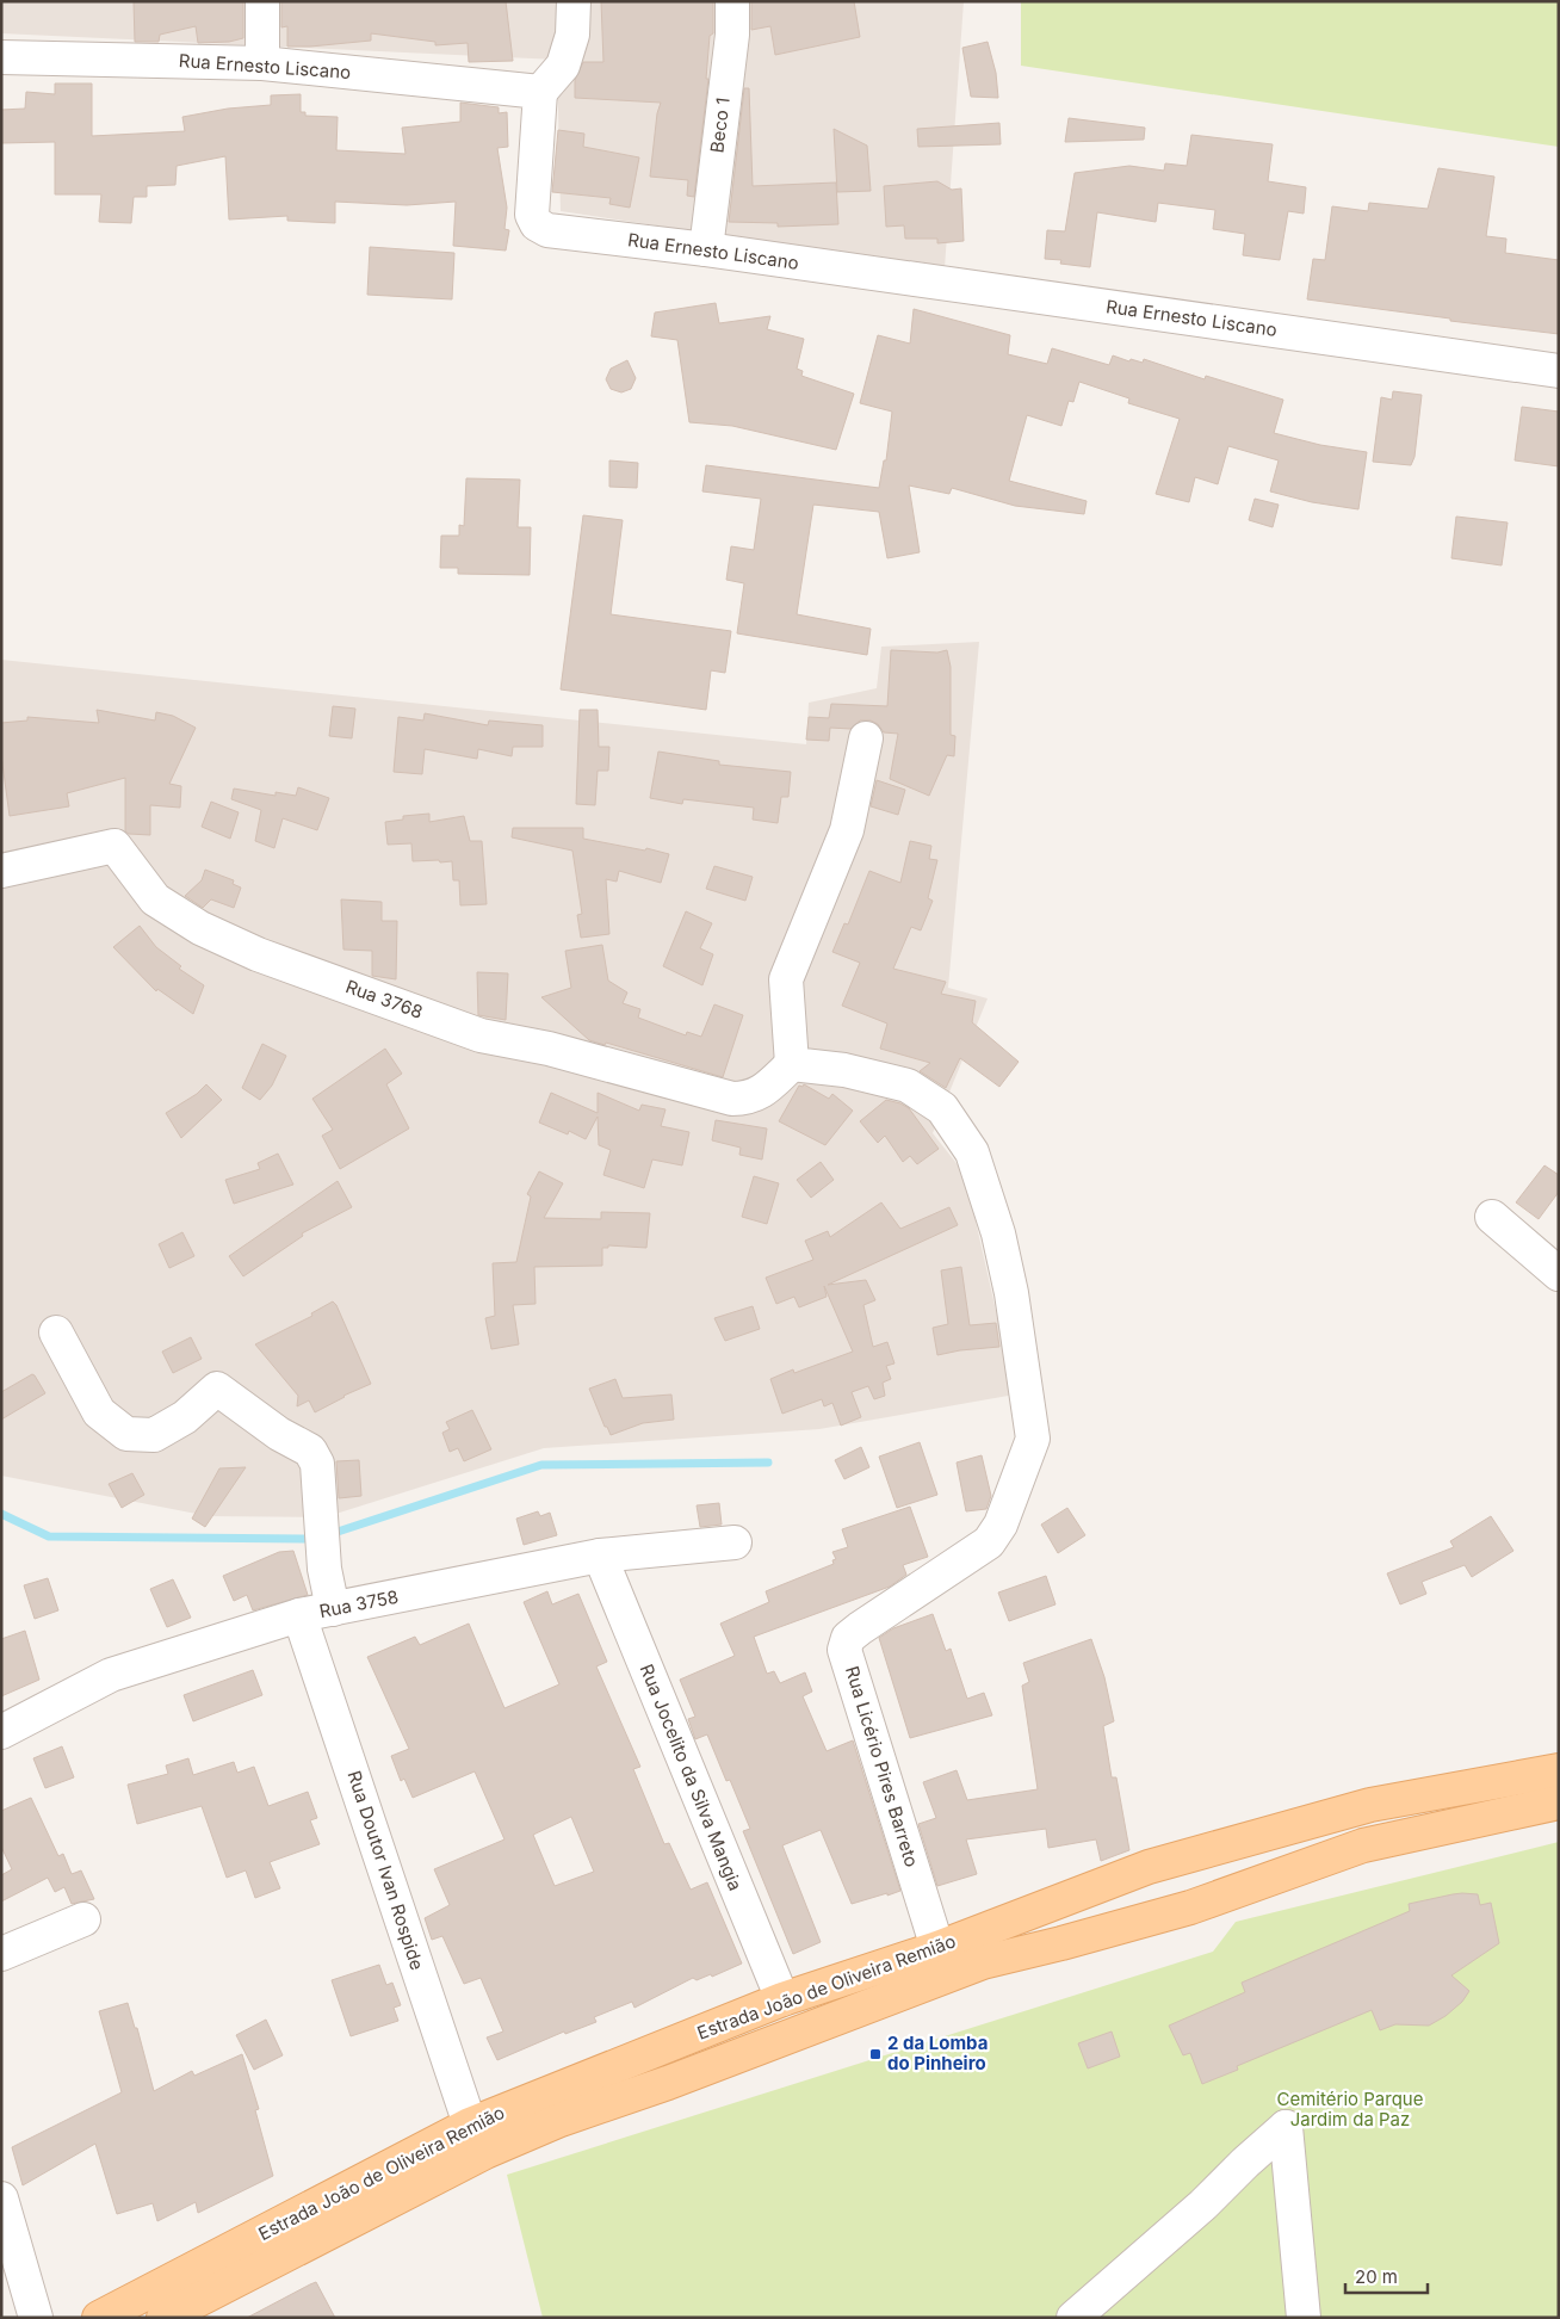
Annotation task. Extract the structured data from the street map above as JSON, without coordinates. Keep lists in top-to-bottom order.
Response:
{
  "streets": {
    "main road": ["Estrada João de Oliveira Remião"],
    "street": [
      "Rua Ernesto Liscano",
      "Beco 1",
      "Rua 3768",
      "Rua 3758",
      "Rua Licério Pires Barreto",
      "Rua Jocelito da Silva Mangia",
      "Rua Doutor Ivan Rospide"
    ]
  },
  "crossings": [
    ["Rua Ernesto Liscano", "Beco 1"],
    ["Rua 3768", "Rua Licério Pires Barreto"],
    ["Rua 3758", "Rua Jocelito da Silva Mangia"],
    ["Rua 3758", "Rua Doutor Ivan Rospide"],
    ["Rua Licério Pires Barreto", "Estrada João de Oliveira Remião"],
    ["Rua Jocelito da Silva Mangia", "Estrada João de Oliveira Remião"],
    ["Rua Doutor Ivan Rospide", "Estrada João de Oliveira Remião"]
  ],
  "parks": ["Cemitério Parque Jardim da Paz"],
  "places": {
    "transit": ["2 da Lomba do Pinheiro"]
  },
  "scale_bar": "20 m"
}
